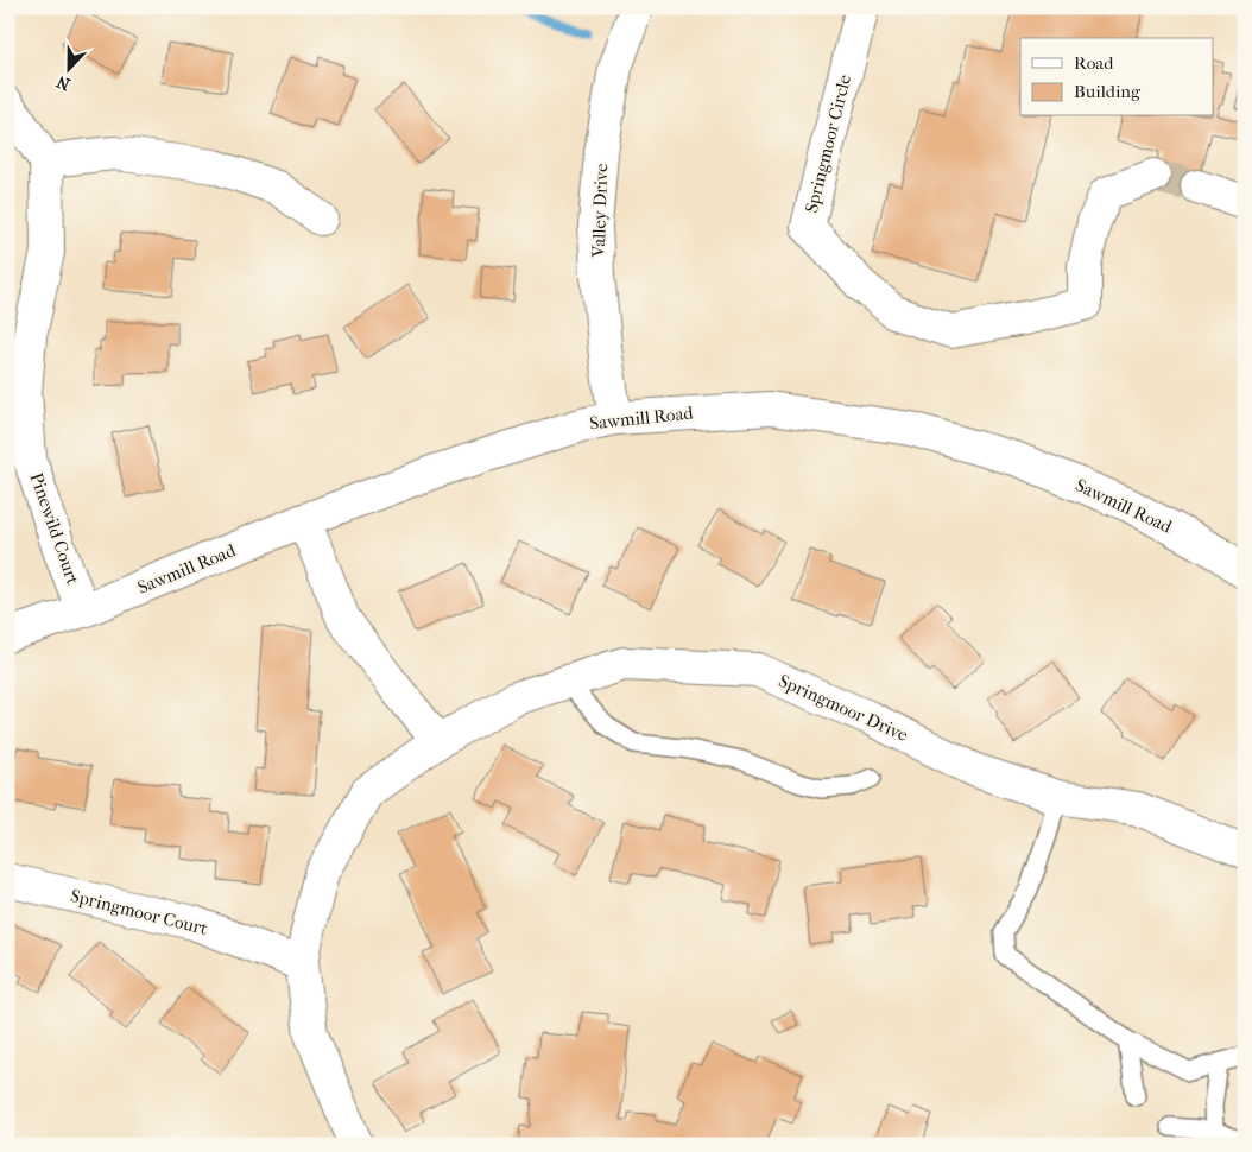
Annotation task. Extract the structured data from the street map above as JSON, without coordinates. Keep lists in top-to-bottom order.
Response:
{
  "streets": {
    "street": [
      "Springmoor Circle",
      "Valley Drive",
      "Sawmill Road",
      "Pinewild Court",
      "Springmoor Drive",
      "Springmoor Court"
    ]
  },
  "crossings": [
    ["Valley Drive", "Sawmill Road"],
    ["Sawmill Road", "Pinewild Court"],
    ["Springmoor Drive", "Springmoor Court"]
  ],
  "legend": ["Road", "Building"],
  "north": "bottom"
}
